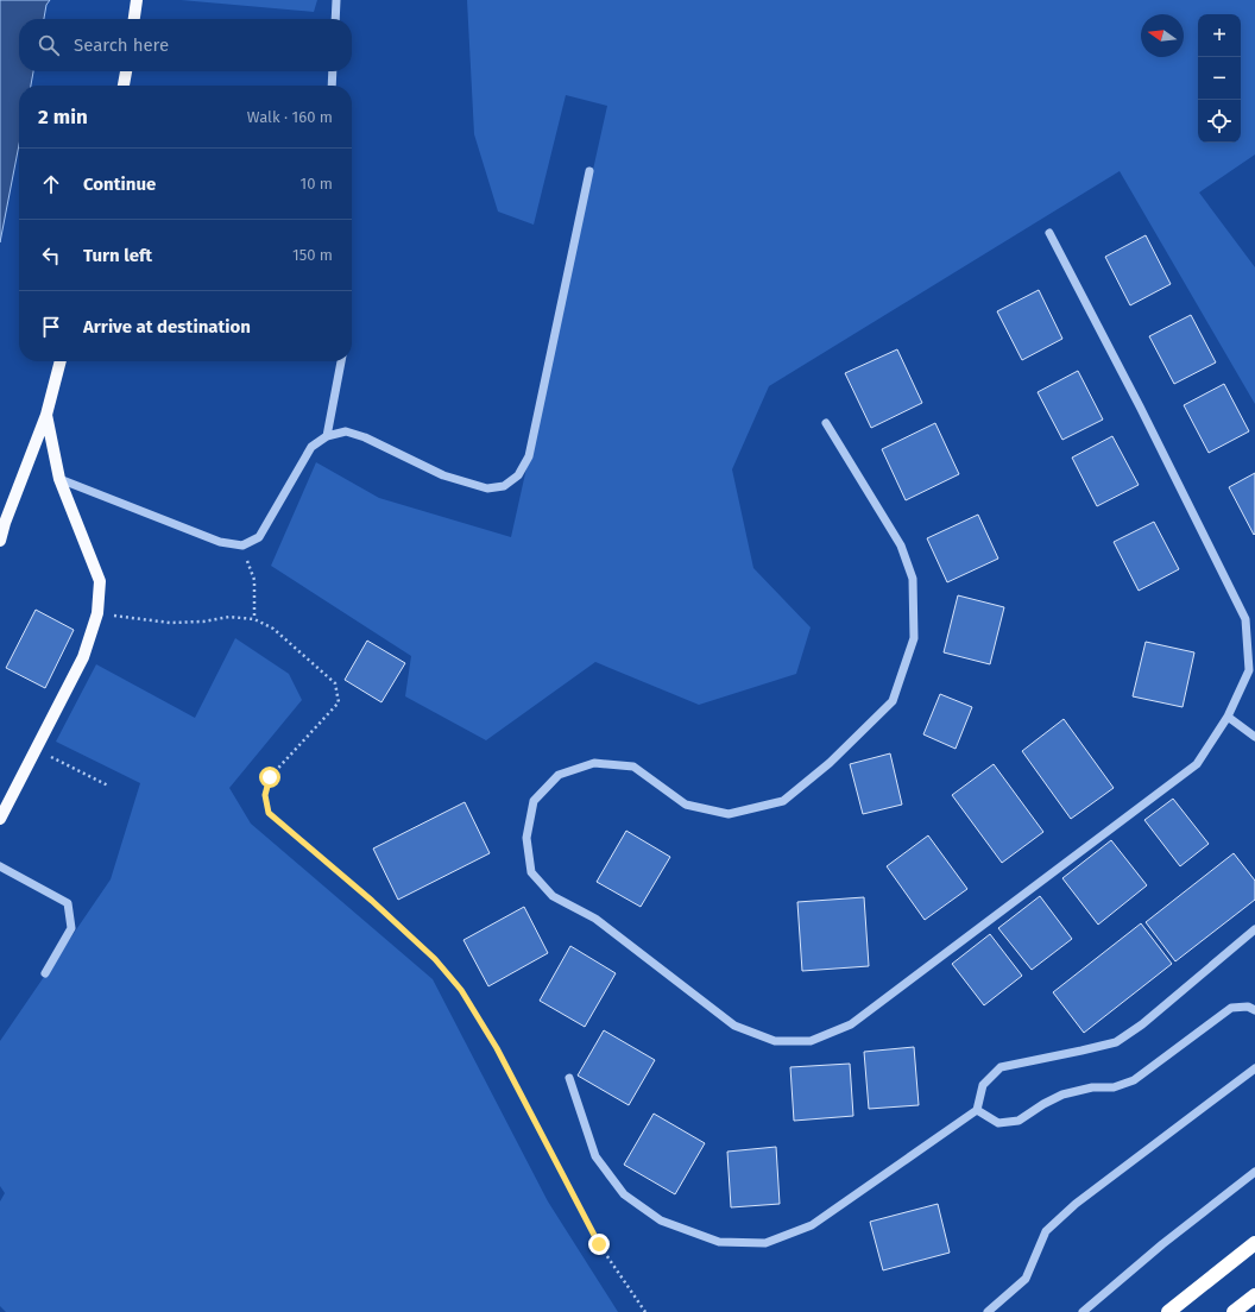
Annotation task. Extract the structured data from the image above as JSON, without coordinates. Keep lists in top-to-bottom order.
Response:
{
  "north": "left",
  "page": {
    "map_buttons": ["+", "−"],
    "search": "Search here",
    "heading": ["2 min", "Walk · 160 m"],
    "list": [
      ["Continue", "10 m"],
      ["Turn left", "150 m"],
      "Arrive at destination"
    ]
  }
}
